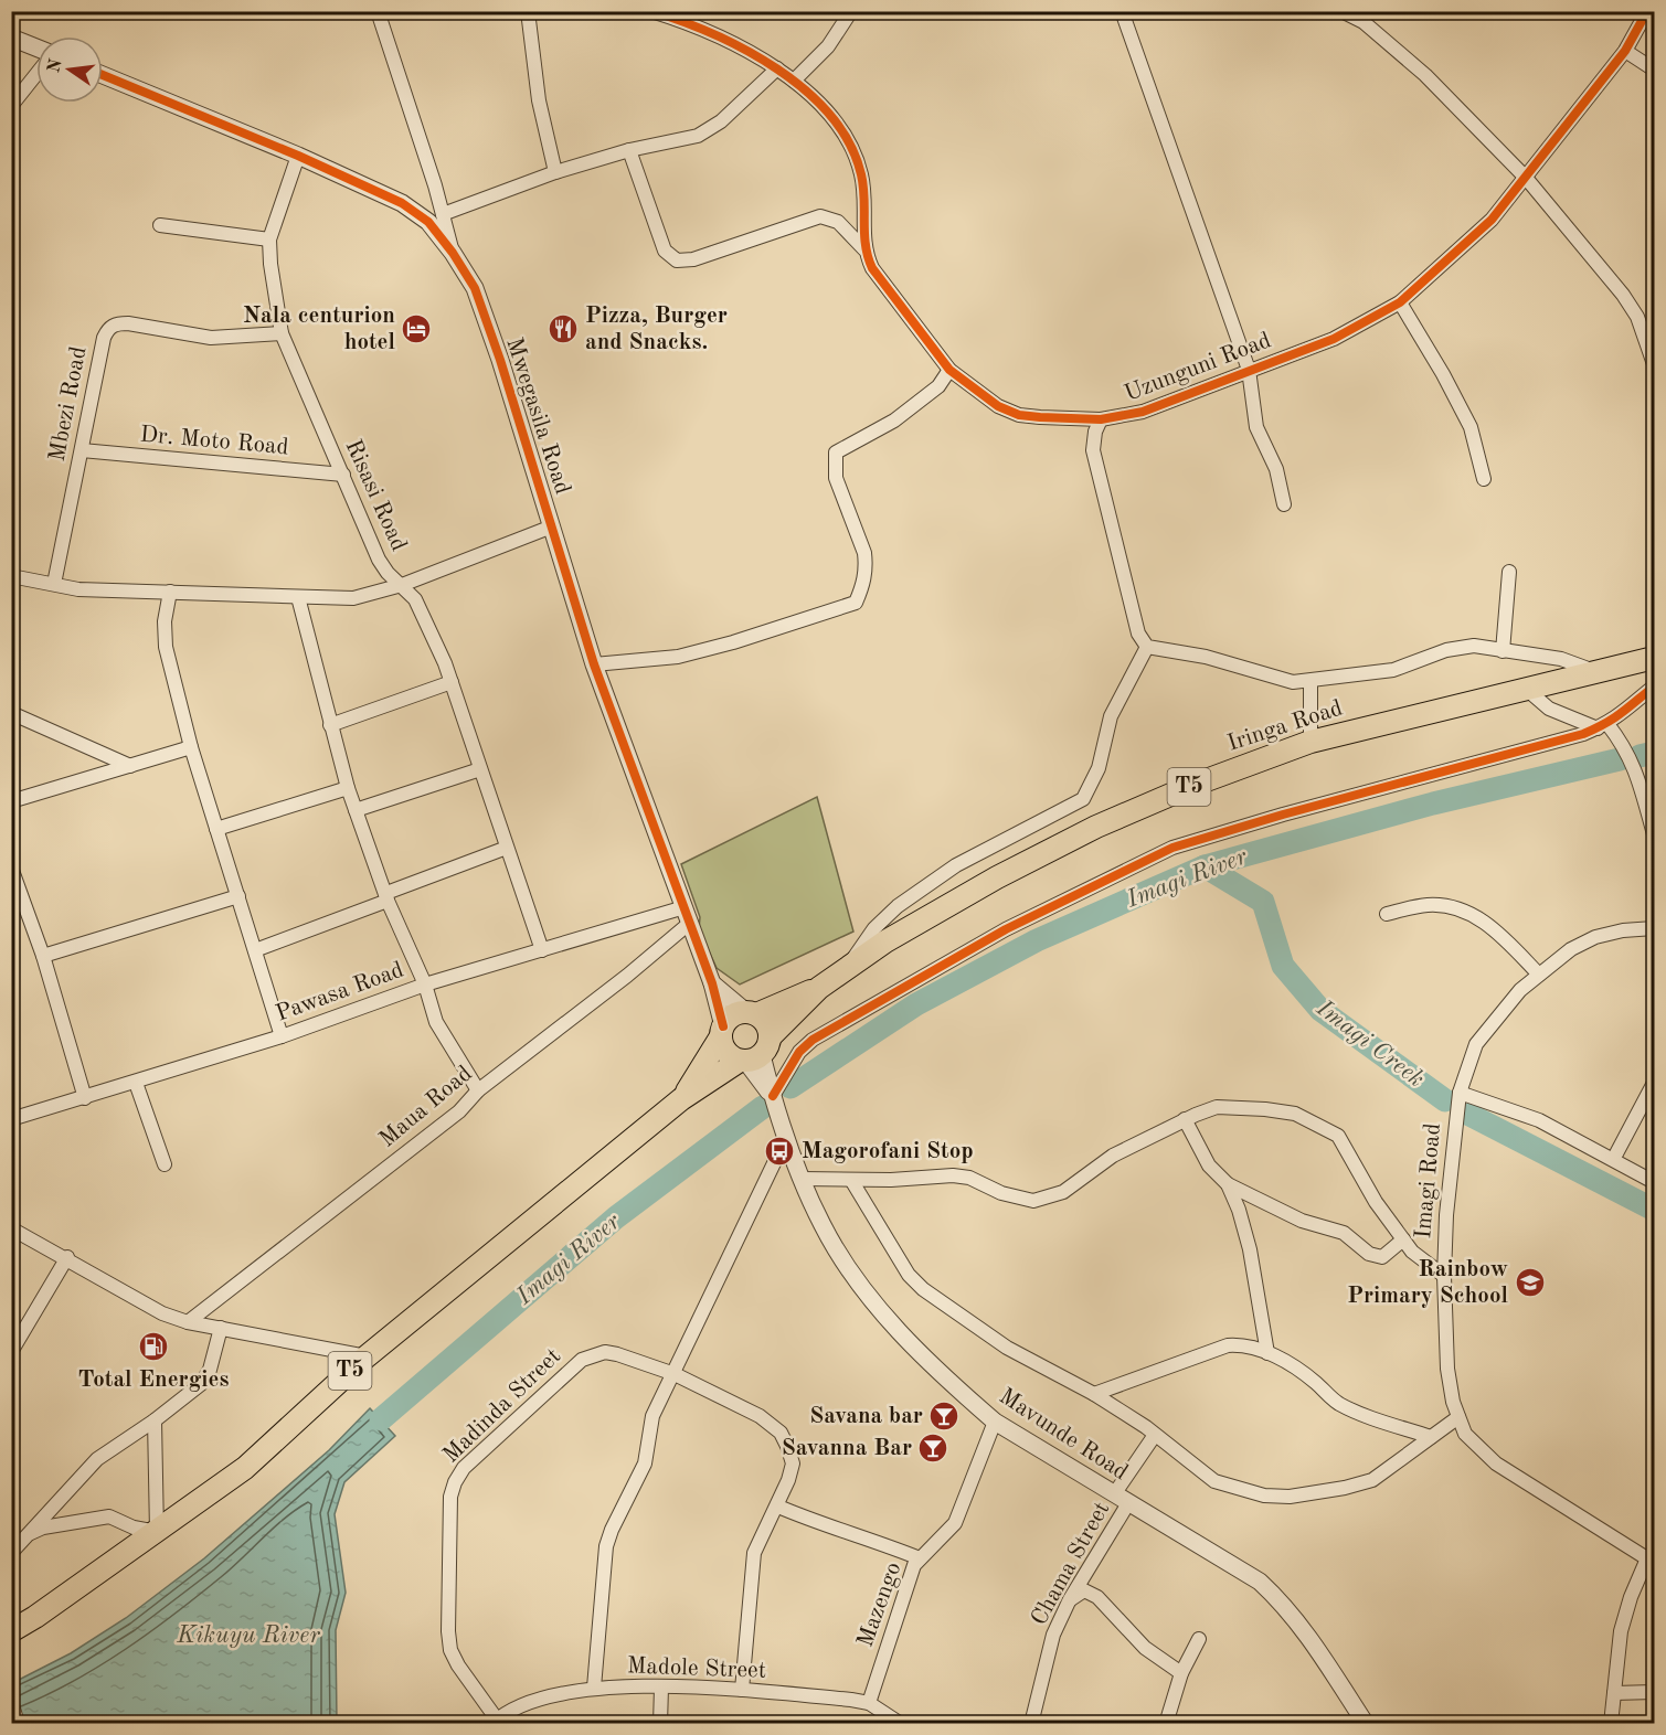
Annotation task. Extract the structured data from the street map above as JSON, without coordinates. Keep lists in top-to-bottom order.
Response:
{
  "streets": {
    "highway": ["Iringa Road", "T5"],
    "street": [
      "Uzunguni Road",
      "Mbezi Road",
      "Mwegasila Road",
      "Dr. Moto Road",
      "Risasi Road",
      "Pawasa Road",
      "Maua Road",
      "Imagi Road",
      "Madinda Street",
      "Mavunde Road",
      "Chama Street",
      "Mazengo",
      "Madole Street"
    ]
  },
  "crossings": [
    ["Mbezi Road", "Dr. Moto Road"],
    ["Mbezi Road", "Risasi Road"],
    ["Mwegasila Road", "Risasi Road"],
    ["Mwegasila Road", "T5"],
    ["Mwegasila Road", "Pawasa Road"],
    ["Mwegasila Road", "Maua Road"],
    ["Mwegasila Road", "Mavunde Road"],
    ["Dr. Moto Road", "Risasi Road"],
    ["Risasi Road", "Pawasa Road"],
    ["Iringa Road", "T5"],
    ["T5", "Mavunde Road"],
    ["Pawasa Road", "Maua Road"],
    ["Madinda Street", "Madole Street"],
    ["Mavunde Road", "Chama Street"],
    ["Mavunde Road", "Mazengo"],
    ["Mazengo", "Madole Street"]
  ],
  "water": ["Imagi River", "Imagi Creek", "Kikuyu River"],
  "places": {
    "hotel": ["Nala centurion hotel"],
    "restaurant": ["Pizza, Burger and Snacks."],
    "bus stop": ["Magorofani Stop"],
    "school or university": ["Rainbow Primary School"],
    "fuel station": ["Total Energies"],
    "bar": ["Savana bar", "Savanna Bar"]
  },
  "north": "left"
}
